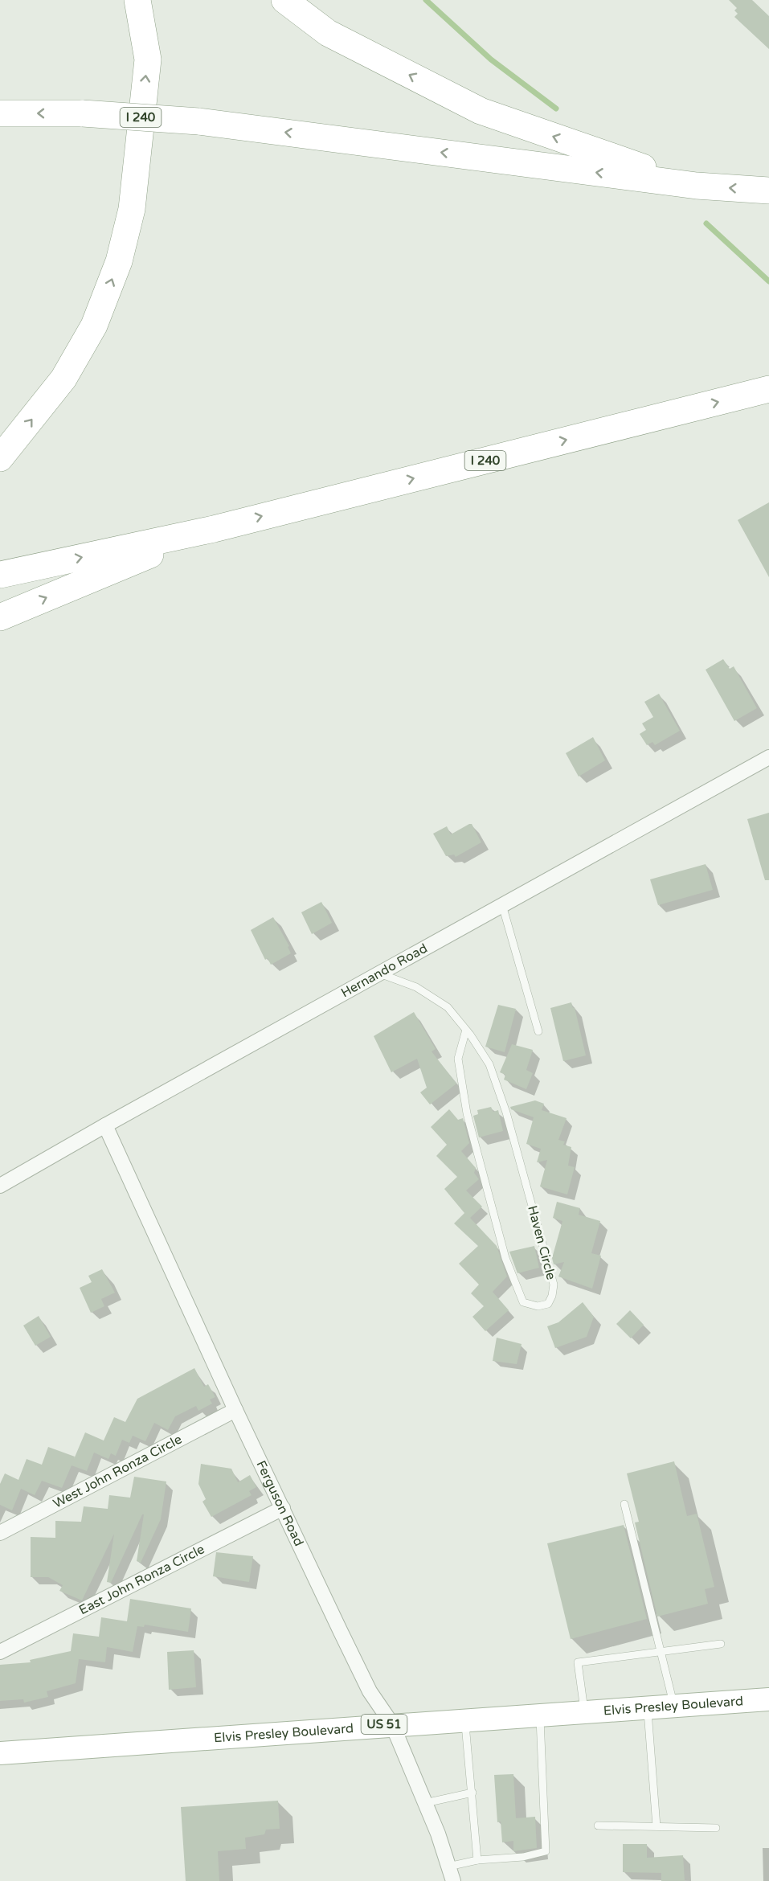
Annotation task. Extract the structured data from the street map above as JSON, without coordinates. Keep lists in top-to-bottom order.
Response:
{
  "streets": {
    "highway": ["I 240"],
    "main road": ["Elvis Presley Boulevard", "US 51"],
    "street": [
      "Hernando Road",
      "West John Ronza Circle",
      "Ferguson Road",
      "East John Ronza Circle"
    ],
    "lane": ["Haven Circle"]
  },
  "crossings": [
    ["Hernando Road", "Haven Circle"],
    ["Hernando Road", "Ferguson Road"],
    ["West John Ronza Circle", "Ferguson Road"],
    ["Ferguson Road", "East John Ronza Circle"],
    ["Ferguson Road", "Elvis Presley Boulevard"]
  ]
}
